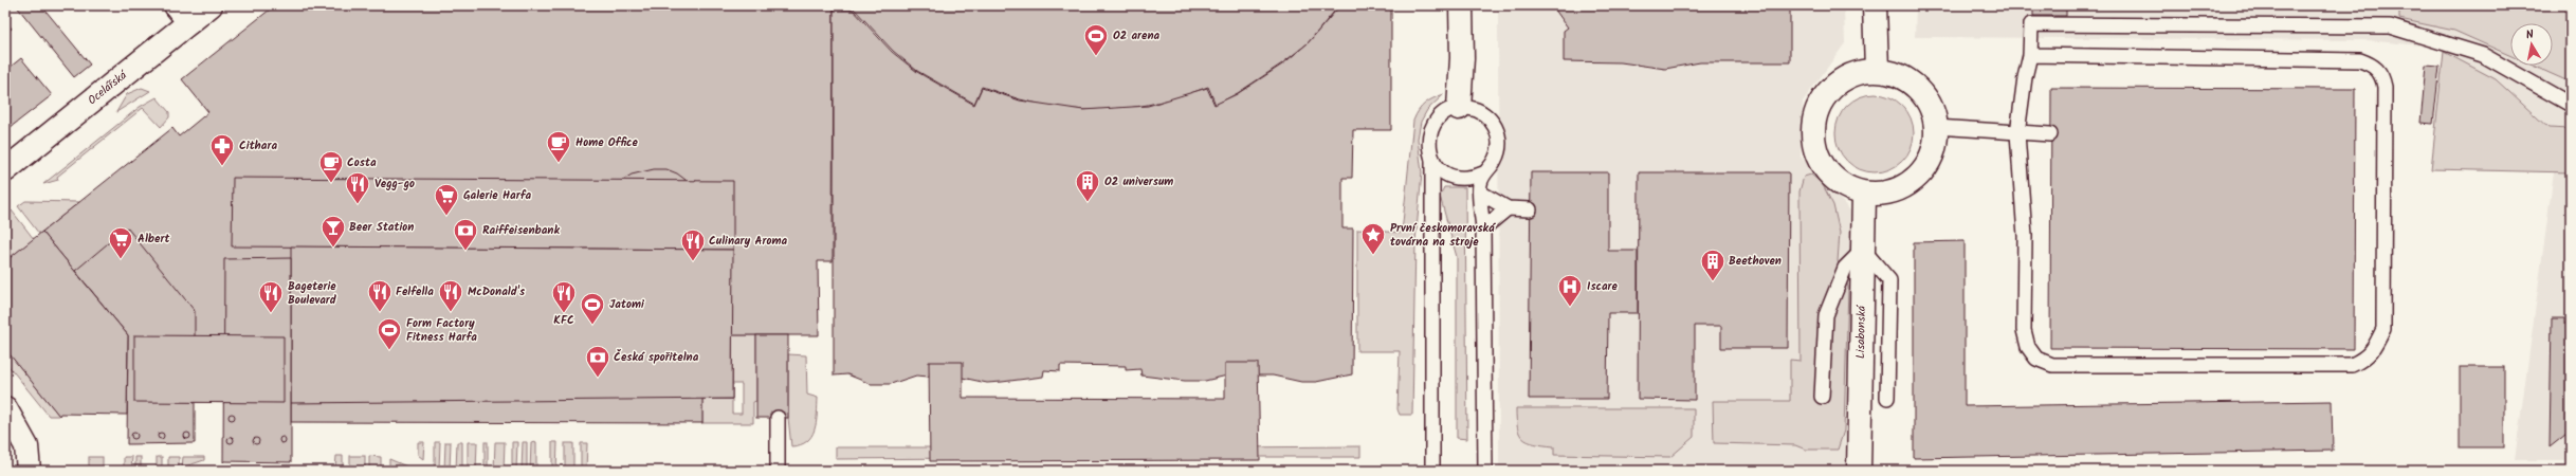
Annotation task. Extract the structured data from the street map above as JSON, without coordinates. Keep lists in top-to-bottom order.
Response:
{
  "streets": {
    "street": ["Ocelářská", "Lisabonská"]
  },
  "places": {
    "sports": ["O2 arena", "Jatomi", "Form Factory Fitness Harfa"],
    "cafe": ["Home Office", "Costa"],
    "pharmacy": ["Cithara"],
    "building": ["O2 universum", "Beethoven"],
    "restaurant": [
      "Vegg-go",
      "Culinary Aroma",
      "Felfella",
      "McDonald's",
      "Bageterie Boulevard",
      "KFC"
    ],
    "supermarket": ["Galerie Harfa", "Albert"],
    "bar": ["Beer Station"],
    "bank": ["Raiffeisenbank", "Česká spořitelna"],
    "place": ["První českomoravská továrna na stroje"],
    "hospital": ["Iscare"]
  },
  "north": "top"
}
